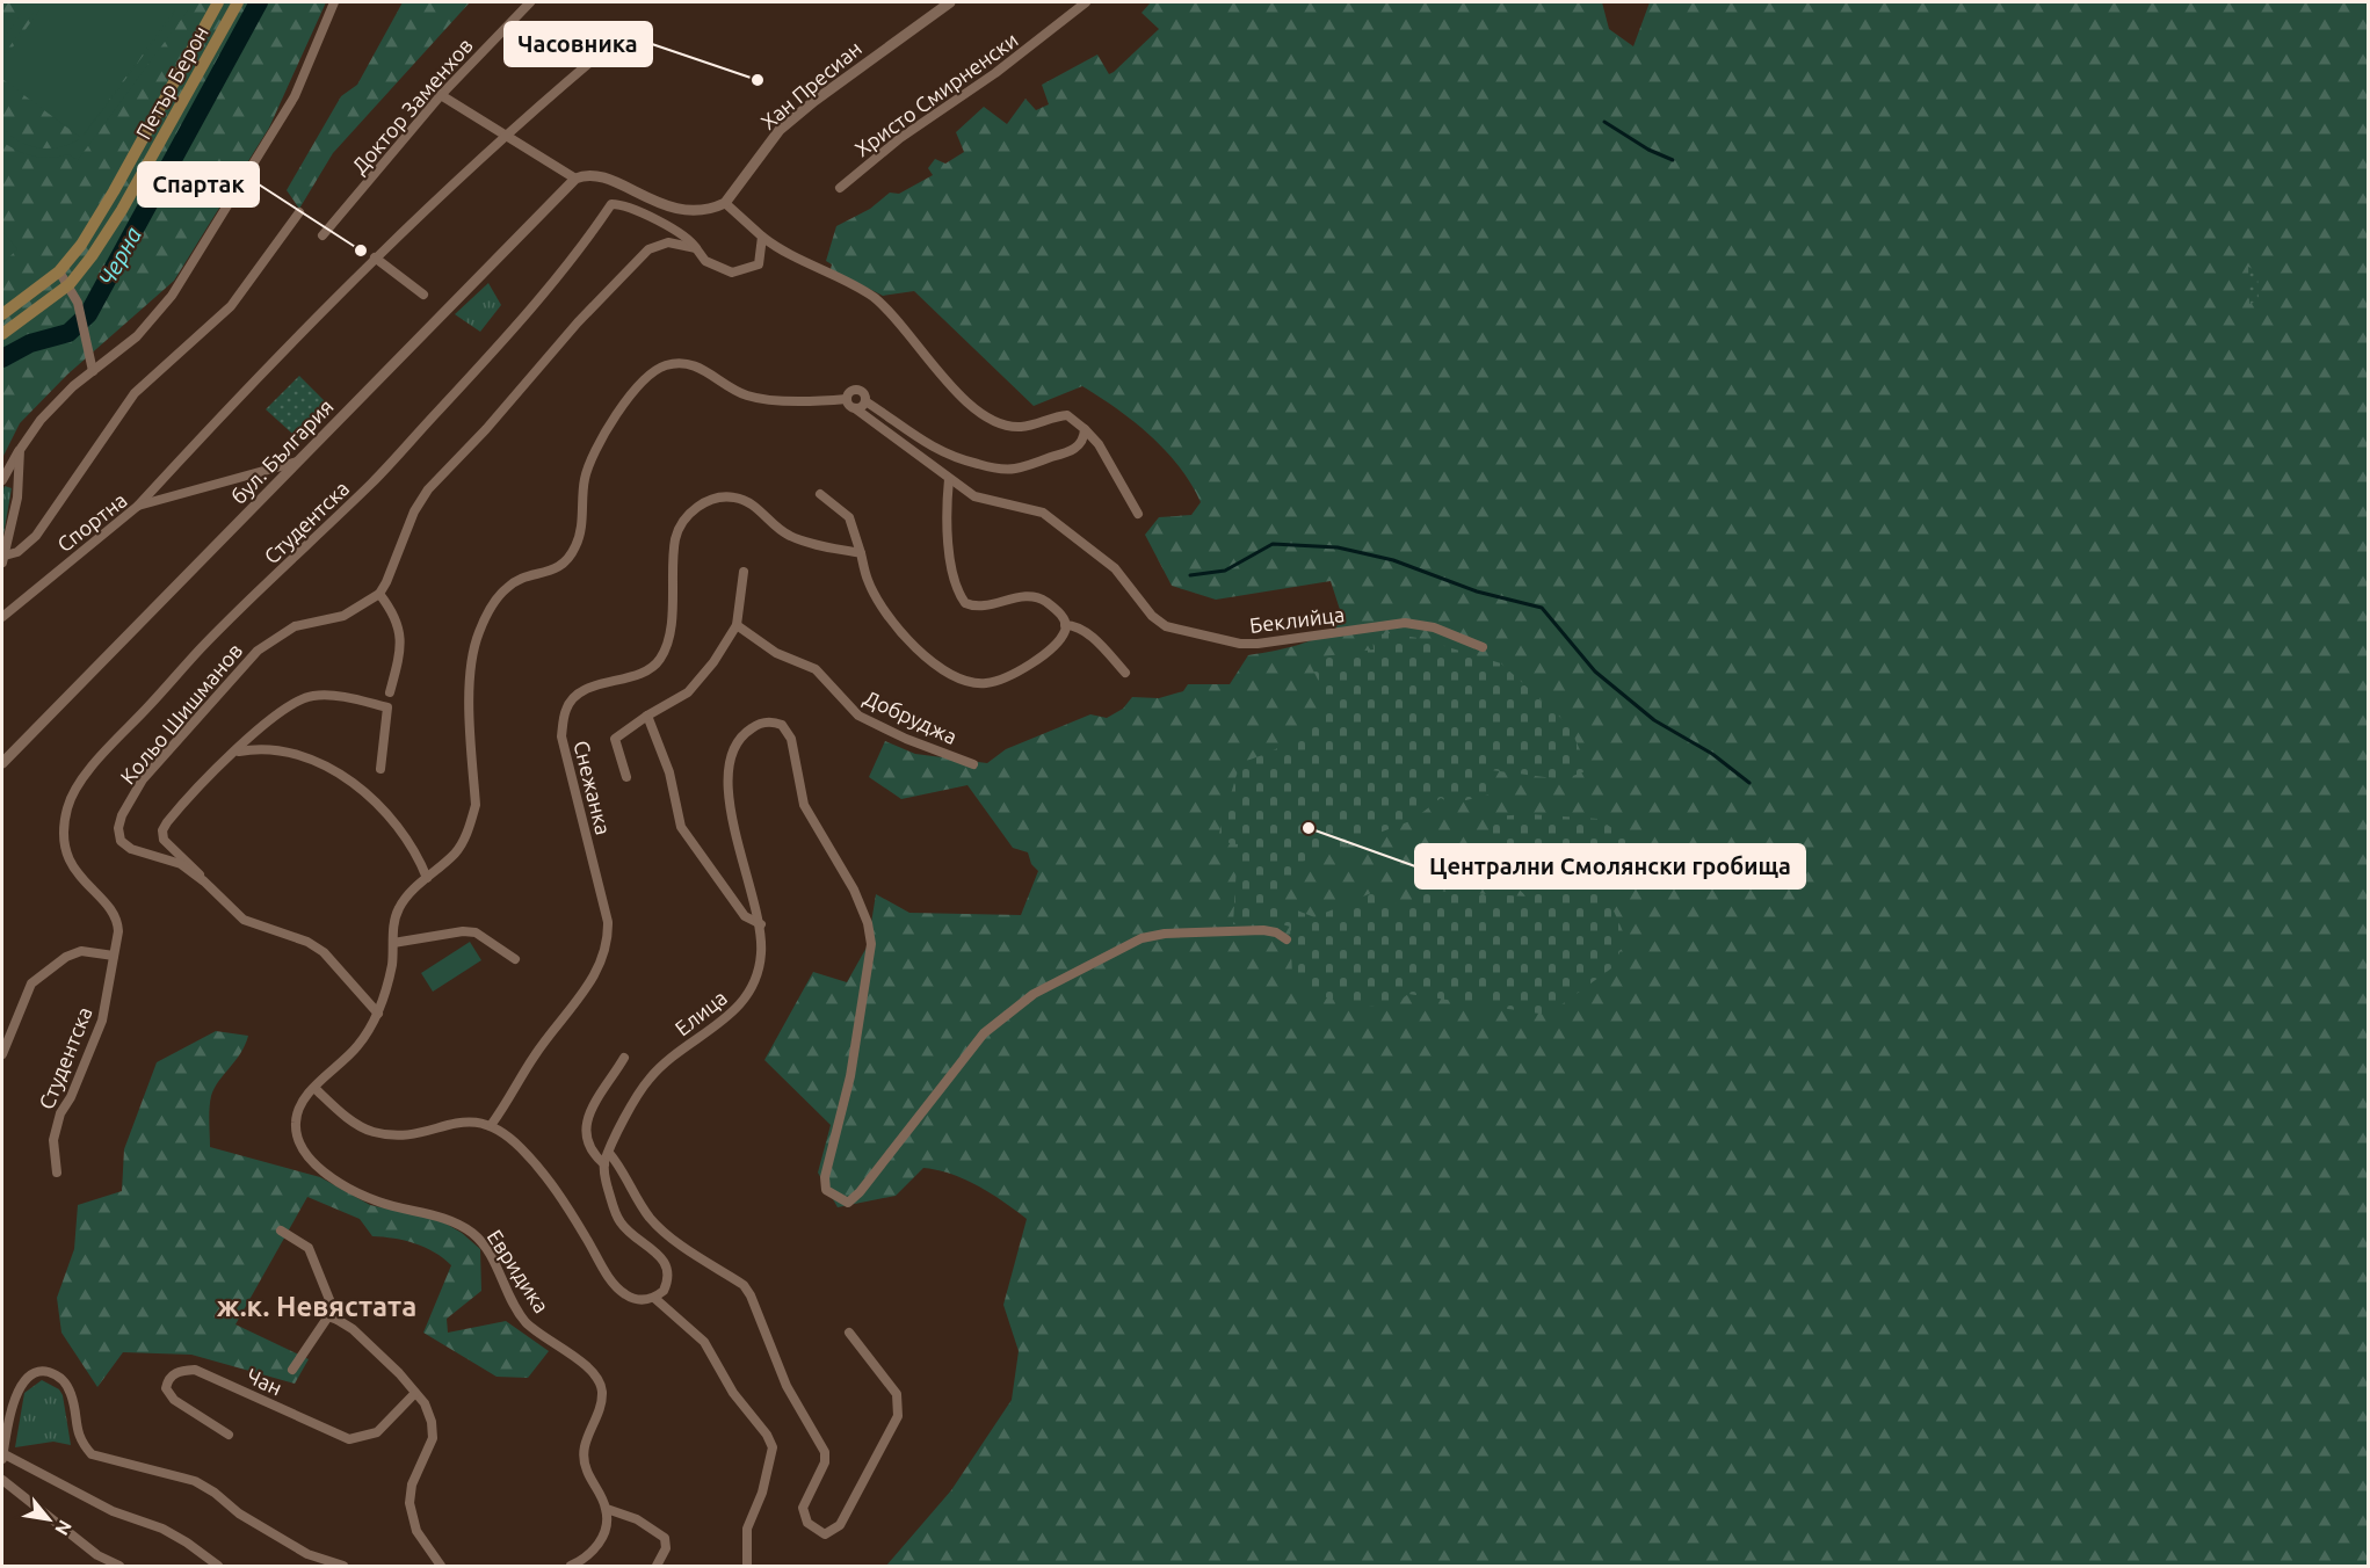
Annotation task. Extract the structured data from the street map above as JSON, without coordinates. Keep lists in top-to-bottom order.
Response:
{
  "streets": {
    "main road": ["Петър Берон"],
    "street": [
      "Хан Пресиан",
      "Христо Смирненски",
      "Доктор Заменхов",
      "бул. България",
      "Спортна",
      "Студентска",
      "Беклийца",
      "Кольо Шишманов",
      "Добруджа",
      "Снежанка",
      "Елица",
      "Евридика",
      "Чан"
    ]
  },
  "crossings": [
    ["Хан Пресиан", "бул. България"],
    ["бул. България", "Спортна"],
    ["Беклийца", "Евридика"],
    ["Кольо Шишманов", "Евридика"]
  ],
  "districts": ["ж.к. Невястата"],
  "water": ["Черна"],
  "places": ["Часовника", "Спартак", "Централни Смолянски гробища"],
  "north": "bottom right"
}
